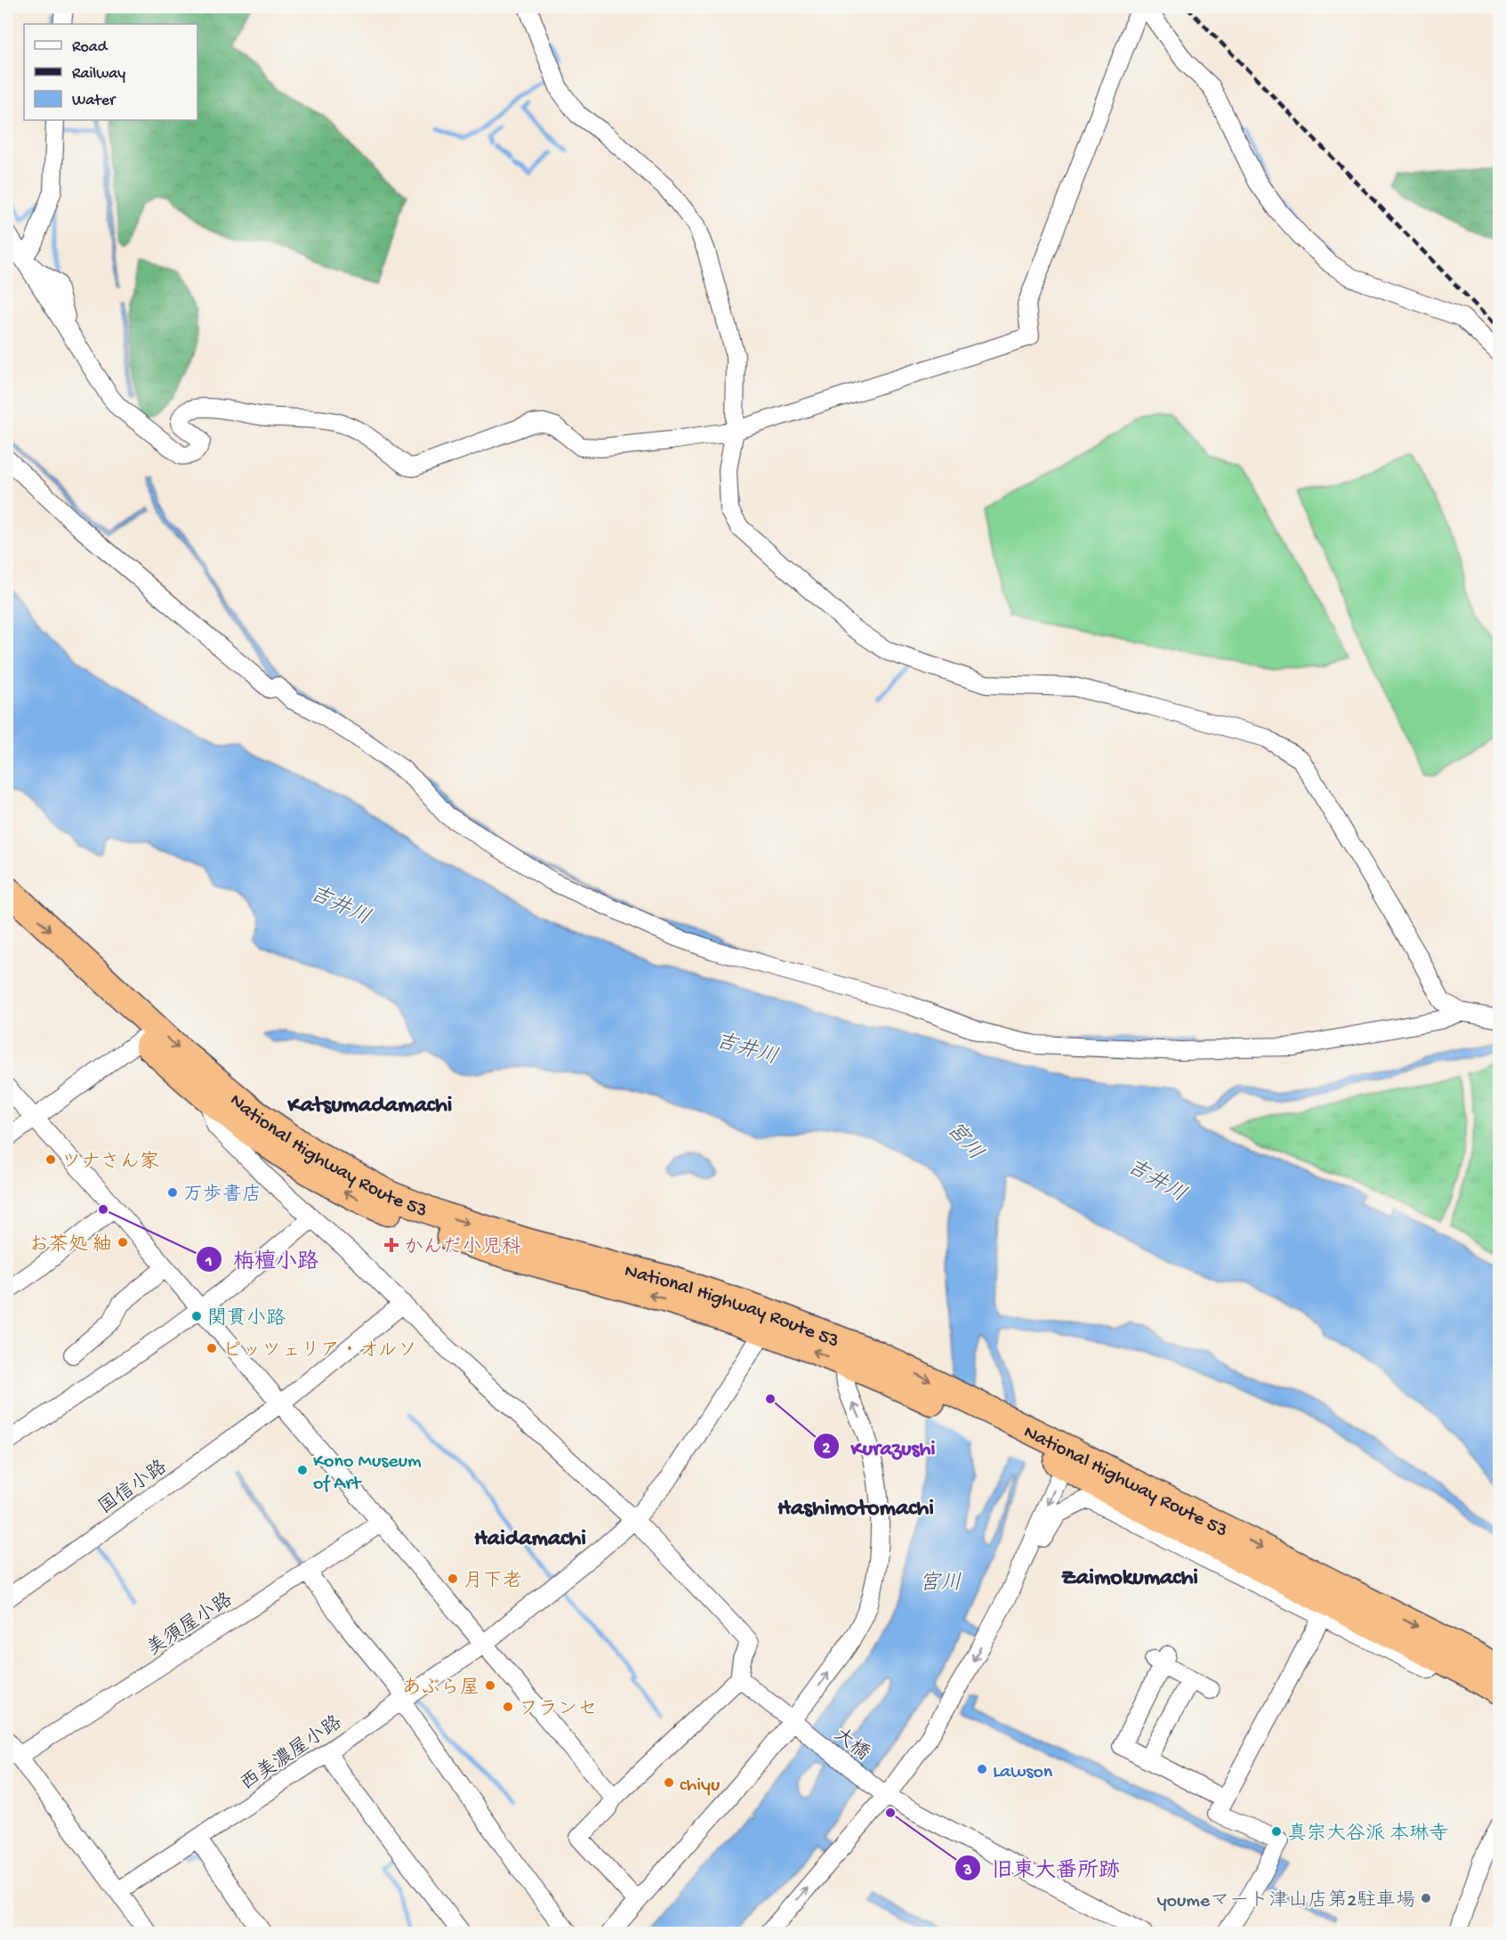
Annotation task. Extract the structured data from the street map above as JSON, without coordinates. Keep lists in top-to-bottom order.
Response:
{
  "streets": {
    "highway": ["National Highway Route 53"],
    "street": [
      "国信小路",
      "美須屋小路",
      "大橋",
      "西美濃屋小路"
    ]
  },
  "crossings": [
    ["National Highway Route 53", "西美濃屋小路"]
  ],
  "districts": [
    "Katsumadamachi",
    "Hashimotomachi",
    "Haidamachi",
    "Zaimokumachi"
  ],
  "water": ["吉井川", "宮川"],
  "places": {
    "other": [
      "ツナさん家",
      "万歩書店",
      "栴檀小路",
      "お茶処 紬",
      "関貫小路",
      "ピッツェリア・オルソ",
      "Kurazushi",
      "Kono Museum of Art",
      "月下老",
      "あぶら屋",
      "フランセ",
      "Lawson",
      "chiyu",
      "旧東大番所跡",
      "真宗大谷派 本琳寺",
      "youmeマート津山店第2駐車場"
    ],
    "health": ["かんだ小児科"]
  },
  "legend": ["Road", "Railway", "Water"]
}
